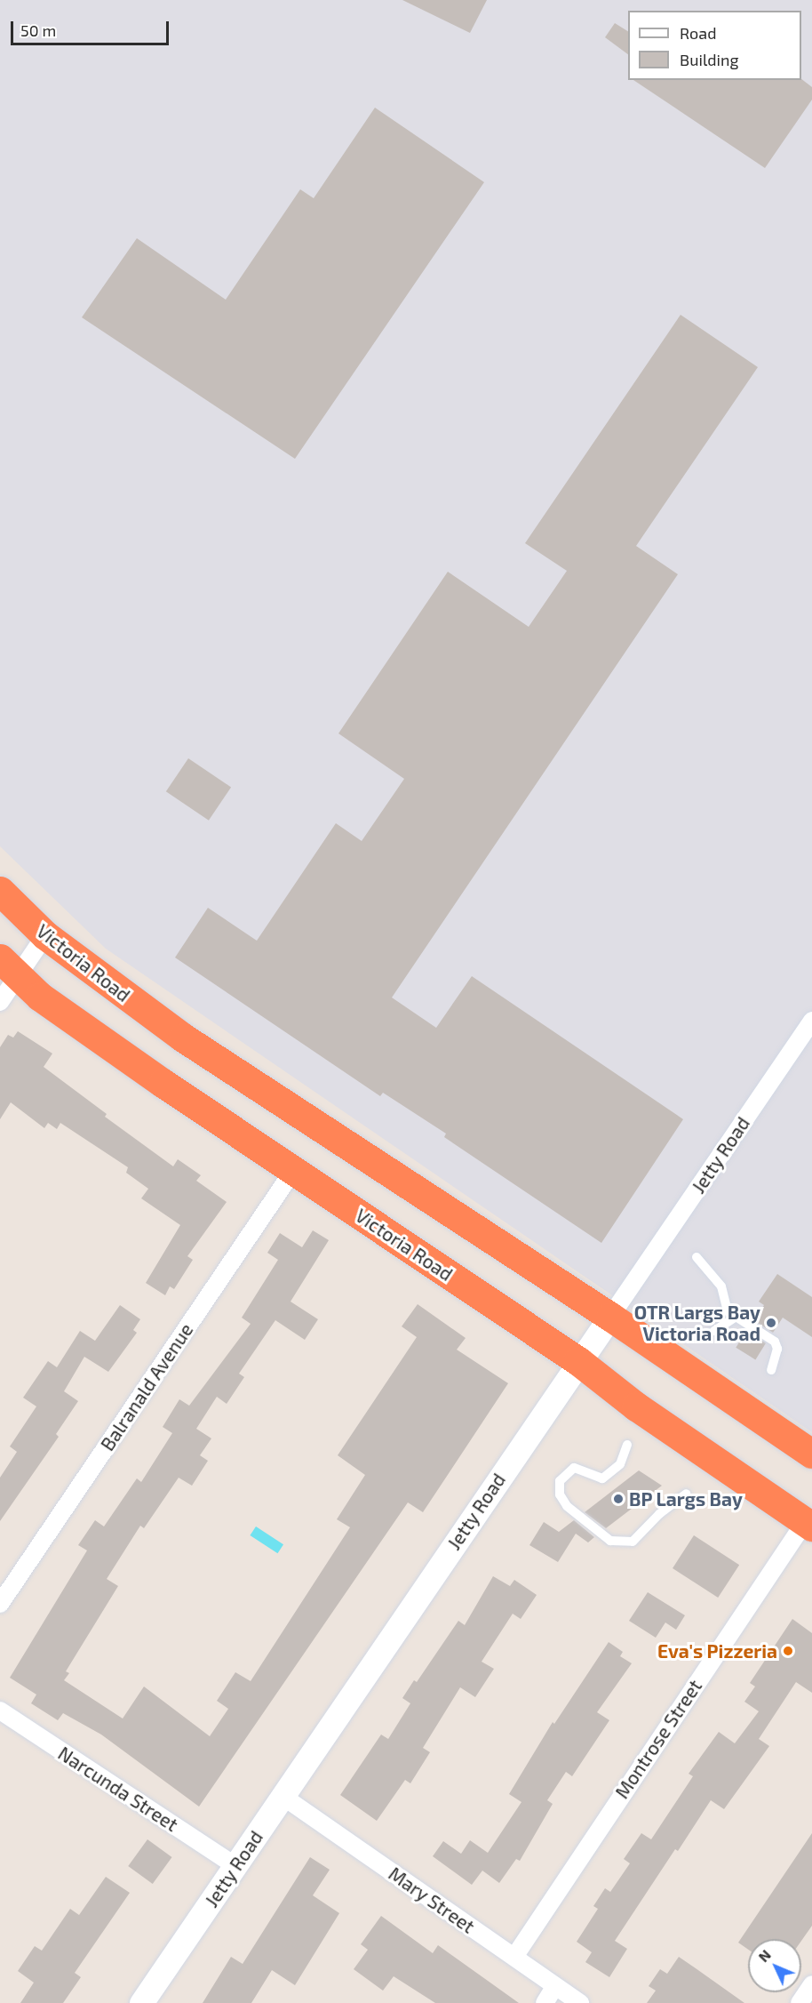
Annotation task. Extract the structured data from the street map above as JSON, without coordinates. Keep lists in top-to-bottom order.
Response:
{
  "streets": {
    "highway": ["Victoria Road"],
    "street": [
      "Jetty Road",
      "Balranald Avenue",
      "Montrose Street",
      "Narcunda Street",
      "Mary Street"
    ]
  },
  "crossings": [
    ["Victoria Road", "Jetty Road"],
    ["Victoria Road", "Balranald Avenue"],
    ["Victoria Road", "Montrose Street"],
    ["Jetty Road", "Narcunda Street"],
    ["Jetty Road", "Mary Street"],
    ["Montrose Street", "Mary Street"]
  ],
  "places": ["OTR Largs Bay Victoria Road", "BP Largs Bay", "Eva's Pizzeria"],
  "legend": ["Road", "Building"],
  "scale_bar": "50 m",
  "north": "top left"
}
